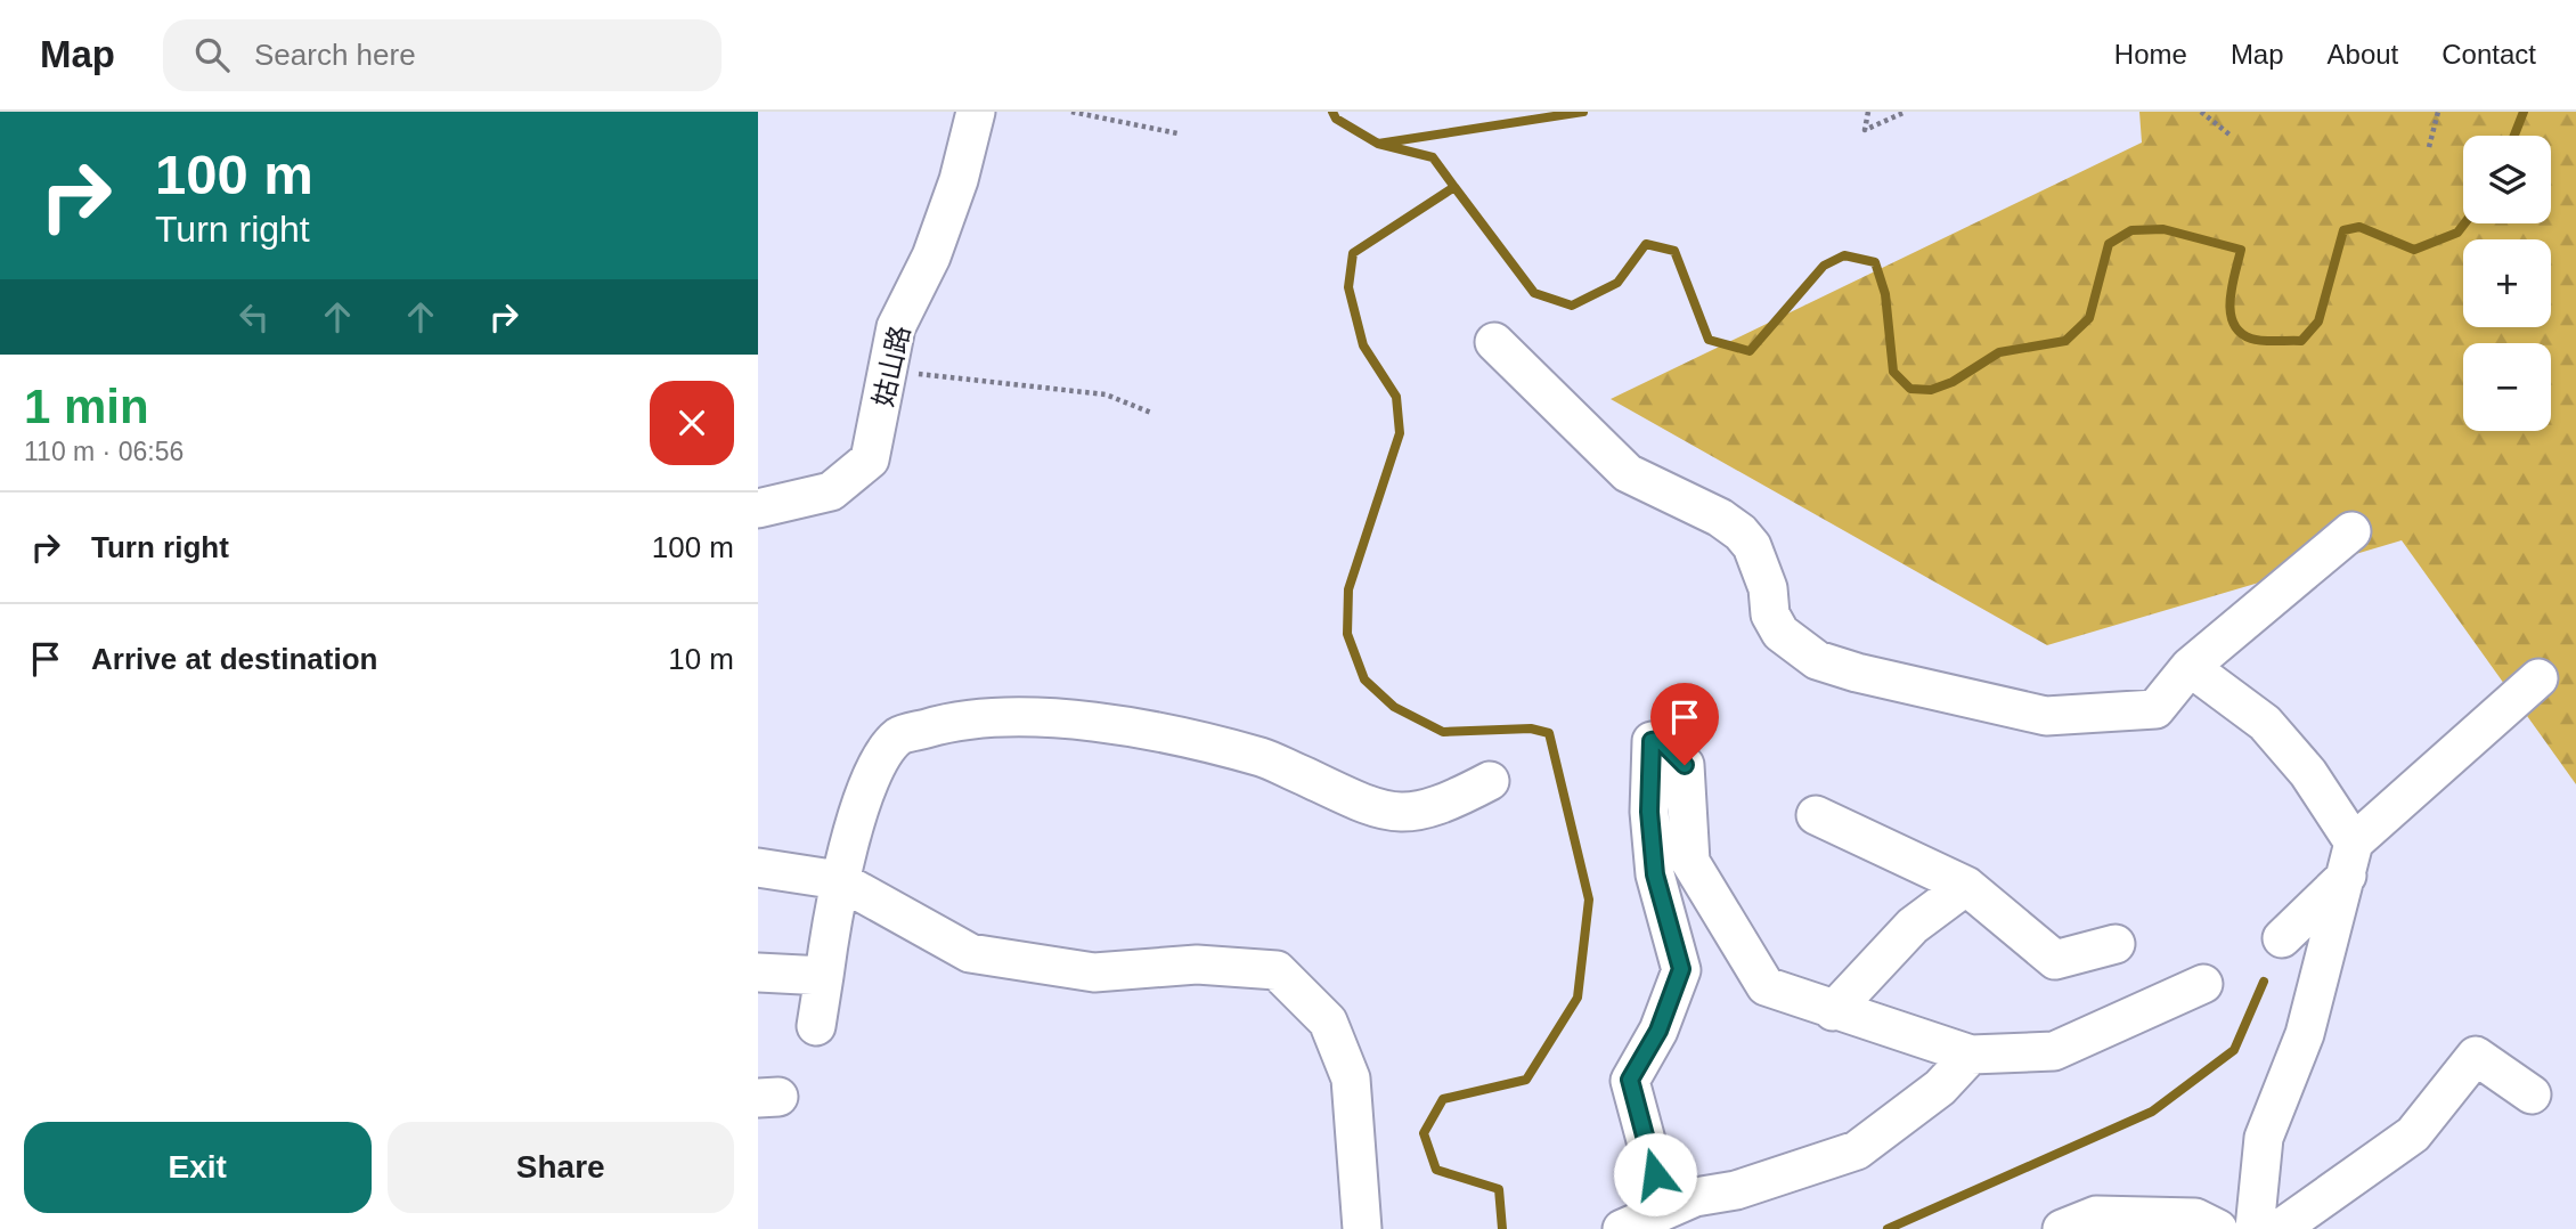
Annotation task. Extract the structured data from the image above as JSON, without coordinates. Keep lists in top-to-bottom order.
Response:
{
  "streets": {
    "street": ["姑山路"]
  },
  "page": {
    "header": "Map",
    "search": "Search here",
    "nav": [
      "Home",
      "Map",
      "About",
      "Contact"
    ],
    "turn": ["100 m", "Turn right"],
    "map_buttons": ["+", "−"],
    "heading": ["1 min", "110 m · 06:56"],
    "list": [
      {
        "name": "Turn right",
        "value": "100 m"
      },
      {
        "name": "Arrive at destination",
        "value": "10 m"
      }
    ],
    "buttons": ["Exit", "Share"]
  }
}
